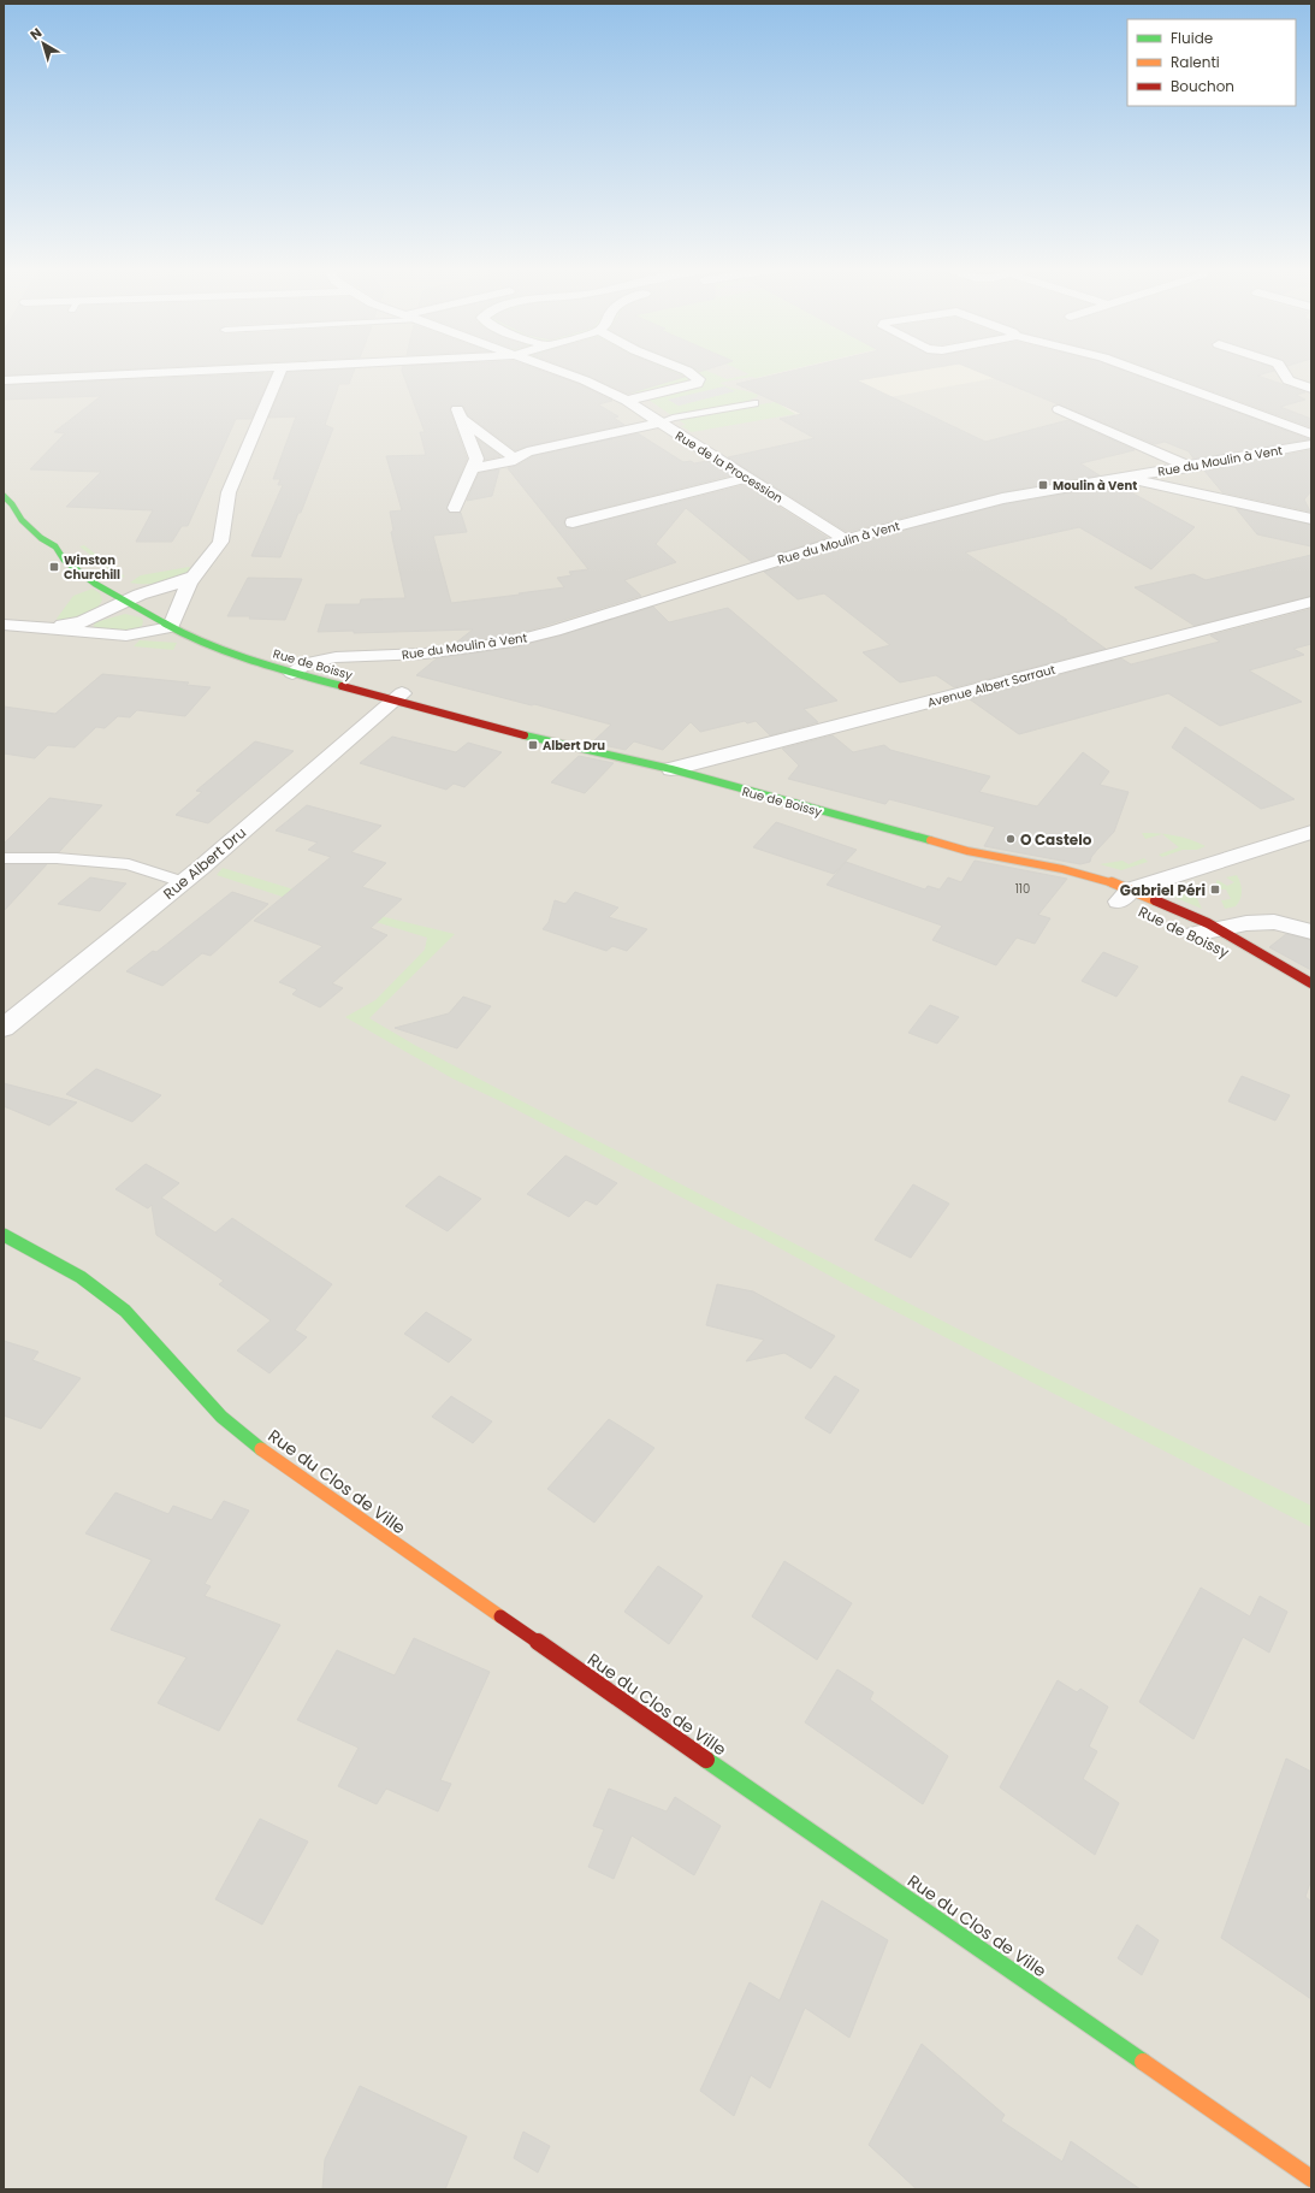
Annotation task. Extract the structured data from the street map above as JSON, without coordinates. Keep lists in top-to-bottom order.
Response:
{
  "streets": {
    "street": [
      "Rue du Moulin à Vent",
      "Rue de la Procession",
      "Rue de Boissy",
      "Avenue Albert Sarraut",
      "Rue Albert Dru",
      "Rue du Clos de Ville"
    ]
  },
  "crossings": [
    ["Rue du Moulin à Vent", "Rue de la Procession"],
    ["Rue du Moulin à Vent", "Rue de Boissy"],
    ["Rue de Boissy", "Avenue Albert Sarraut"],
    ["Rue de Boissy", "Rue Albert Dru"]
  ],
  "places": {
    "transit": [
      "Moulin à Vent",
      "Winston Churchill",
      "Albert Dru",
      "Gabriel Péri"
    ],
    "other": ["O Castelo"]
  },
  "house_numbers": ["110"],
  "legend": ["Fluide", "Ralenti", "Bouchon"],
  "north": "top left"
}
